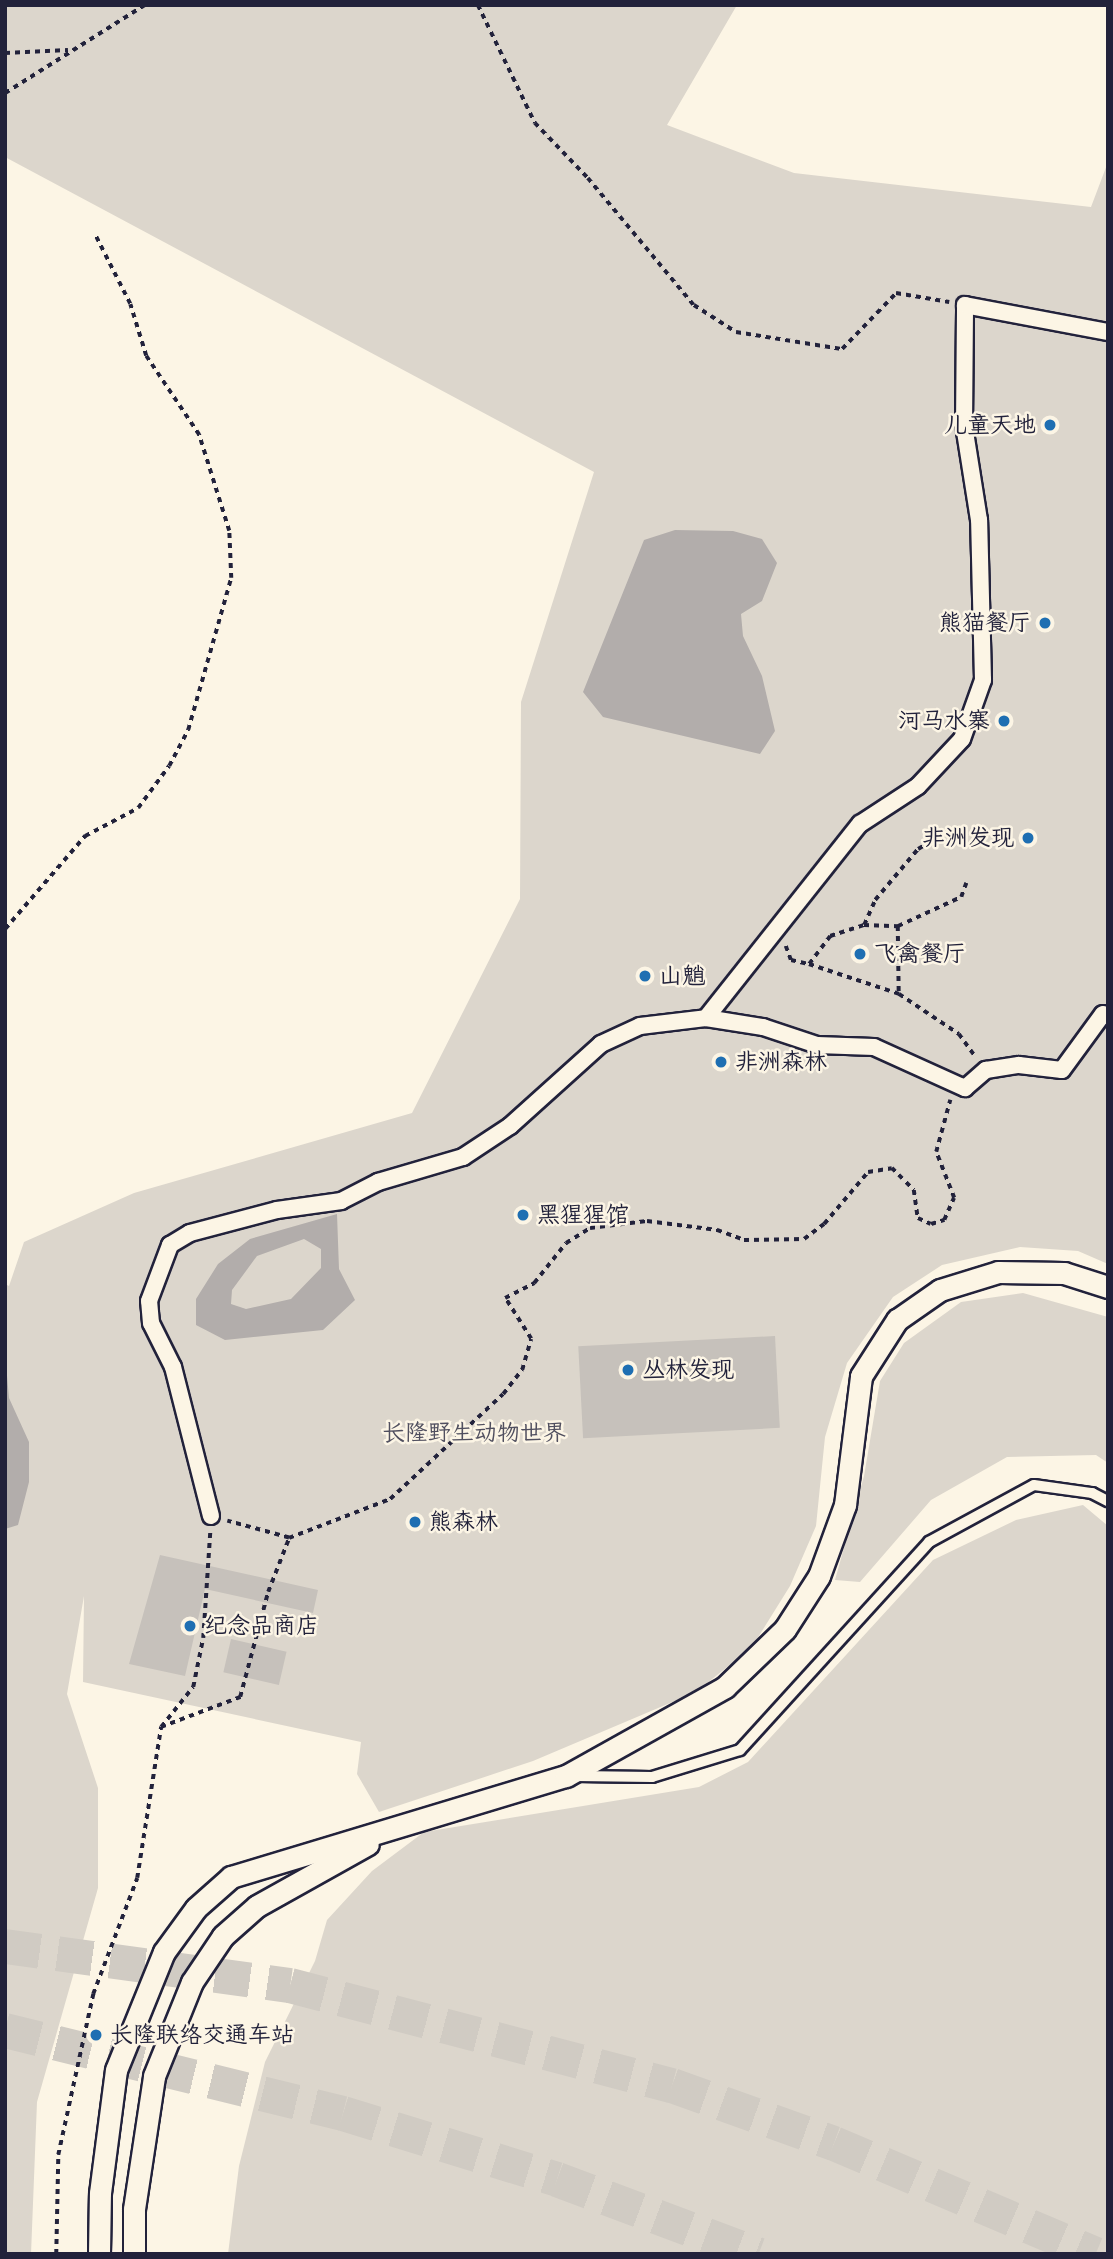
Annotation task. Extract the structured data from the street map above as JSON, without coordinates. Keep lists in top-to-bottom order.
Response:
{
  "parks": ["长隆野生动物世界"],
  "places": [
    "儿童天地",
    "熊猫餐厅",
    "河马水寨",
    "非洲发现",
    "飞禽餐厅",
    "山魈",
    "非洲森林",
    "黑猩猩馆",
    "丛林发现",
    "熊森林",
    "纪念品商店",
    "长隆联络交通车站"
  ]
}
